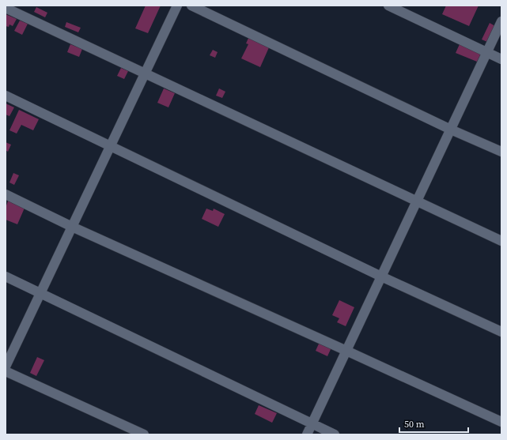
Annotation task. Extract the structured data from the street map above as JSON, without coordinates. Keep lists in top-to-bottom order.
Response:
{
  "scale_bar": "50 m"
}
